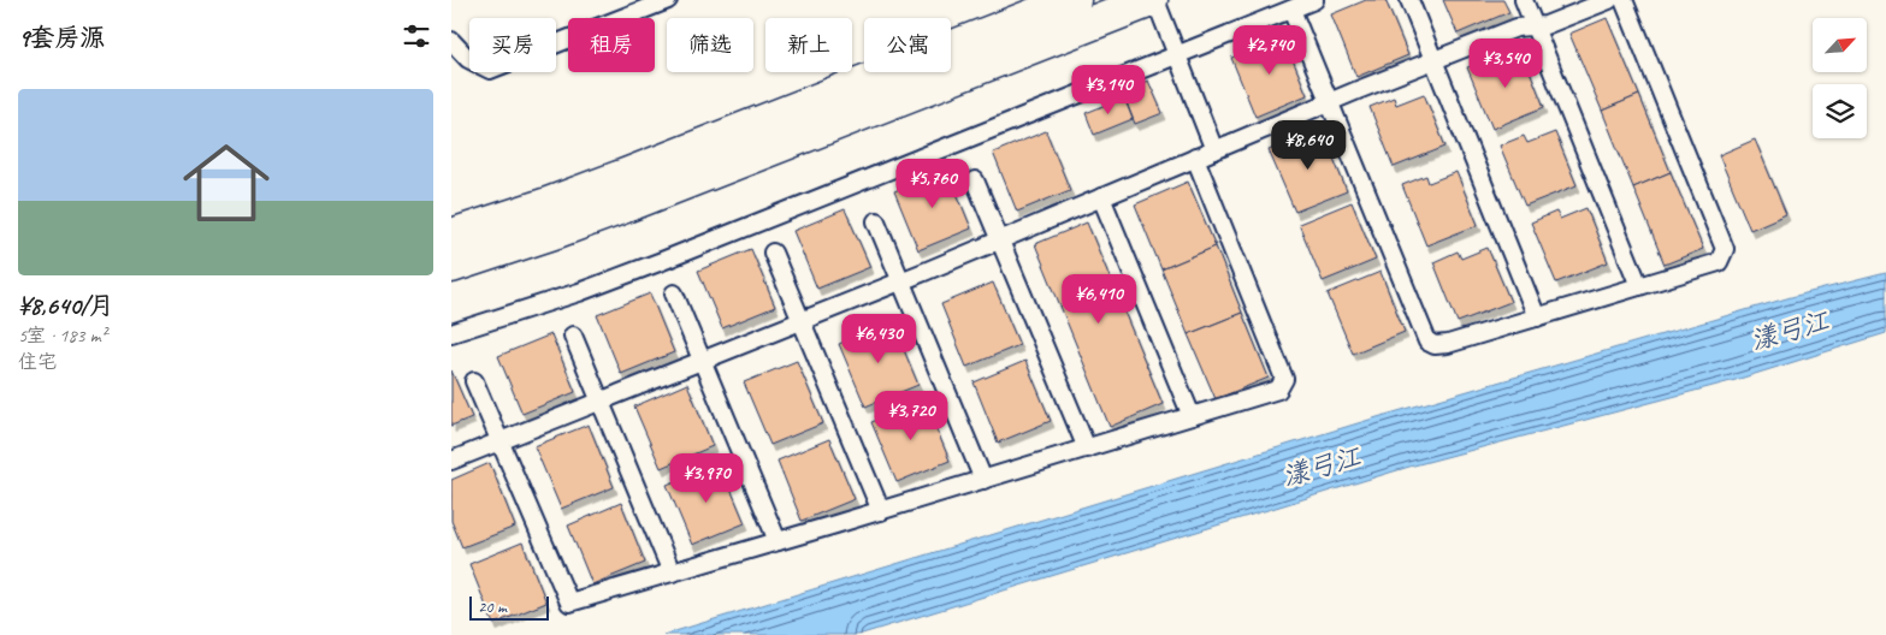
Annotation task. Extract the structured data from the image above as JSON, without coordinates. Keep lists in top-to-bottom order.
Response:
{
  "water": ["漾弓江"],
  "scale_bar": "20 m",
  "north": "top right",
  "page": {
    "heading": "9套房源",
    "chip": [
      "买房",
      "租房",
      "筛选",
      "新上",
      "公寓"
    ],
    "price": [
      "¥2,740",
      "¥3,540",
      "¥3,140",
      "¥8,640",
      "¥5,760",
      "¥6,410",
      "¥6,430",
      "¥3,720",
      "¥3,970"
    ],
    "list": [
      {
        "name": "¥8,640/月",
        "note": "5室 · 183 m² · 住宅"
      }
    ],
    "scale": "20 m"
  }
}
